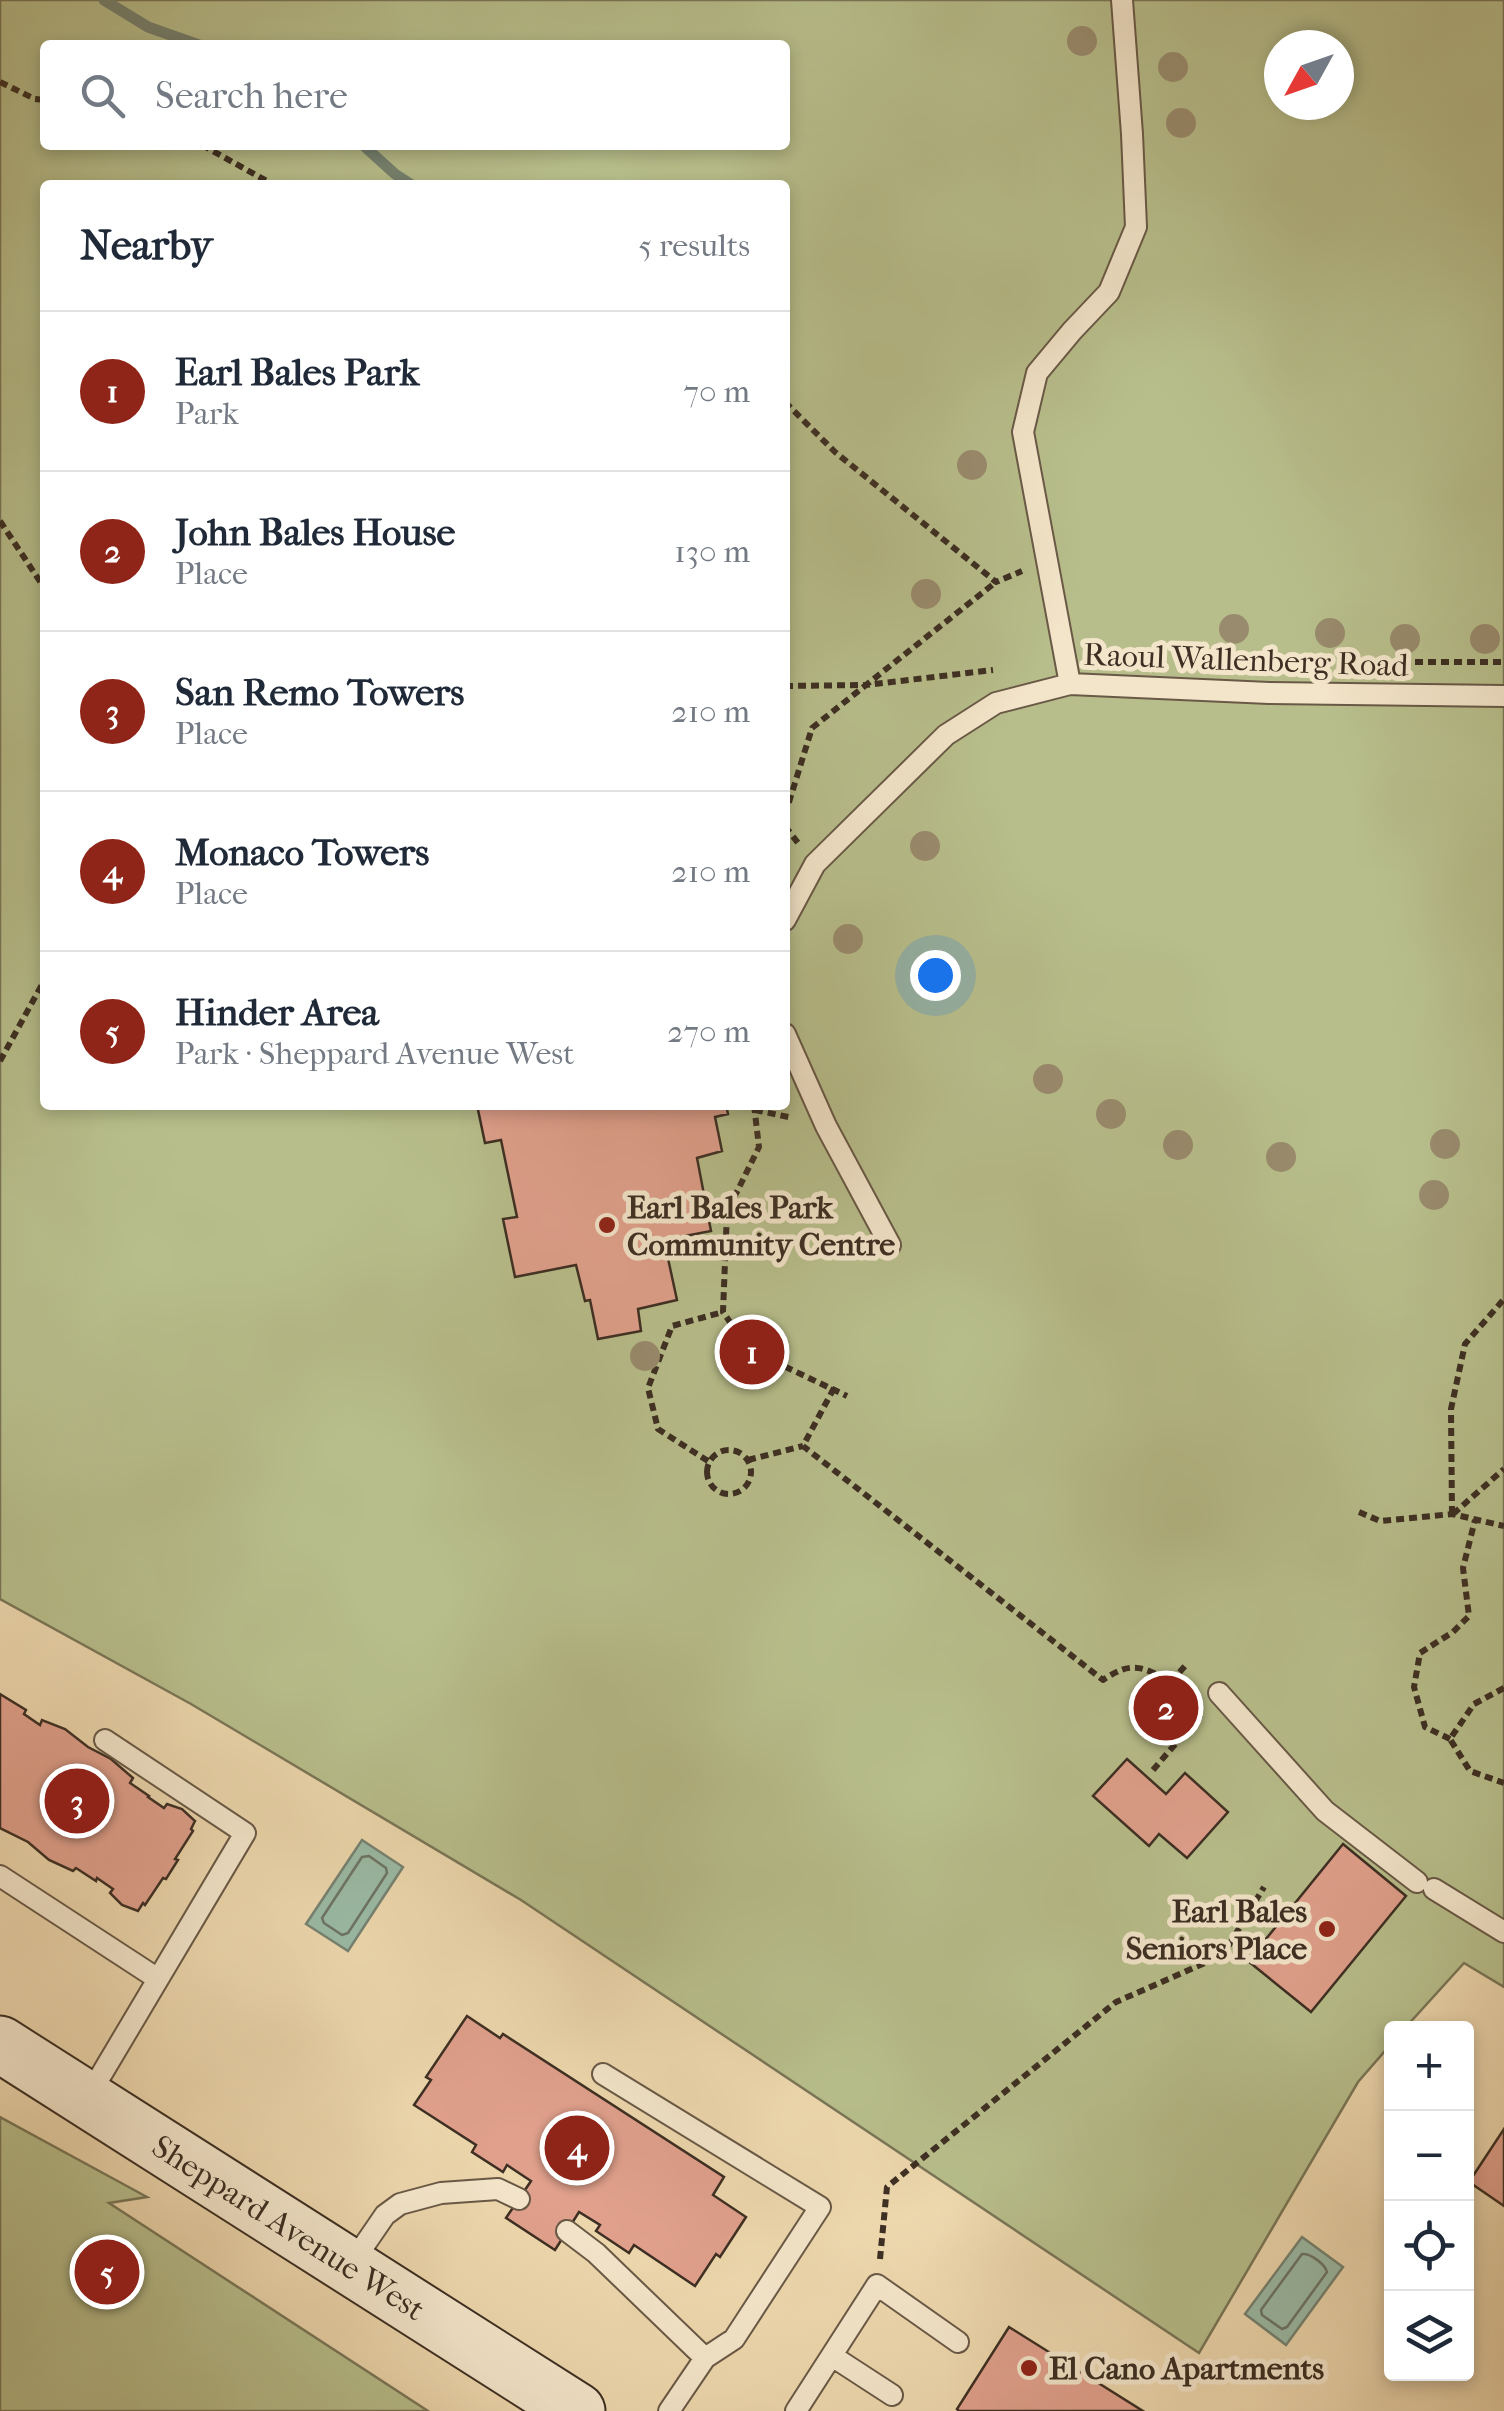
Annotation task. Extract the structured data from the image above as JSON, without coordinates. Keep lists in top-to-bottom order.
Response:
{
  "streets": {
    "main road": ["Sheppard Avenue West"],
    "lane": ["Raoul Wallenberg Road"]
  },
  "places": ["Earl Bales Park Community Centre", "Earl Bales Seniors Place", "El Cano Apartments"],
  "north": "bottom left",
  "page": {
    "search": "Search here",
    "heading": ["Nearby", "5 results"],
    "list": [
      {
        "mark": "1",
        "name": "Earl Bales Park",
        "note": "Park",
        "value": "70 m"
      },
      {
        "mark": "2",
        "name": "John Bales House",
        "note": "Place",
        "value": "130 m"
      },
      {
        "mark": "3",
        "name": "San Remo Towers",
        "note": "Place",
        "value": "210 m"
      },
      {
        "mark": "4",
        "name": "Monaco Towers",
        "note": "Place",
        "value": "210 m"
      },
      {
        "mark": "5",
        "name": "Hinder Area",
        "note": "Park · Sheppard Avenue West",
        "value": "270 m"
      }
    ],
    "pins": [
      "1",
      "2",
      "3",
      "4",
      "5"
    ],
    "map_buttons": ["+", "−"]
  }
}
